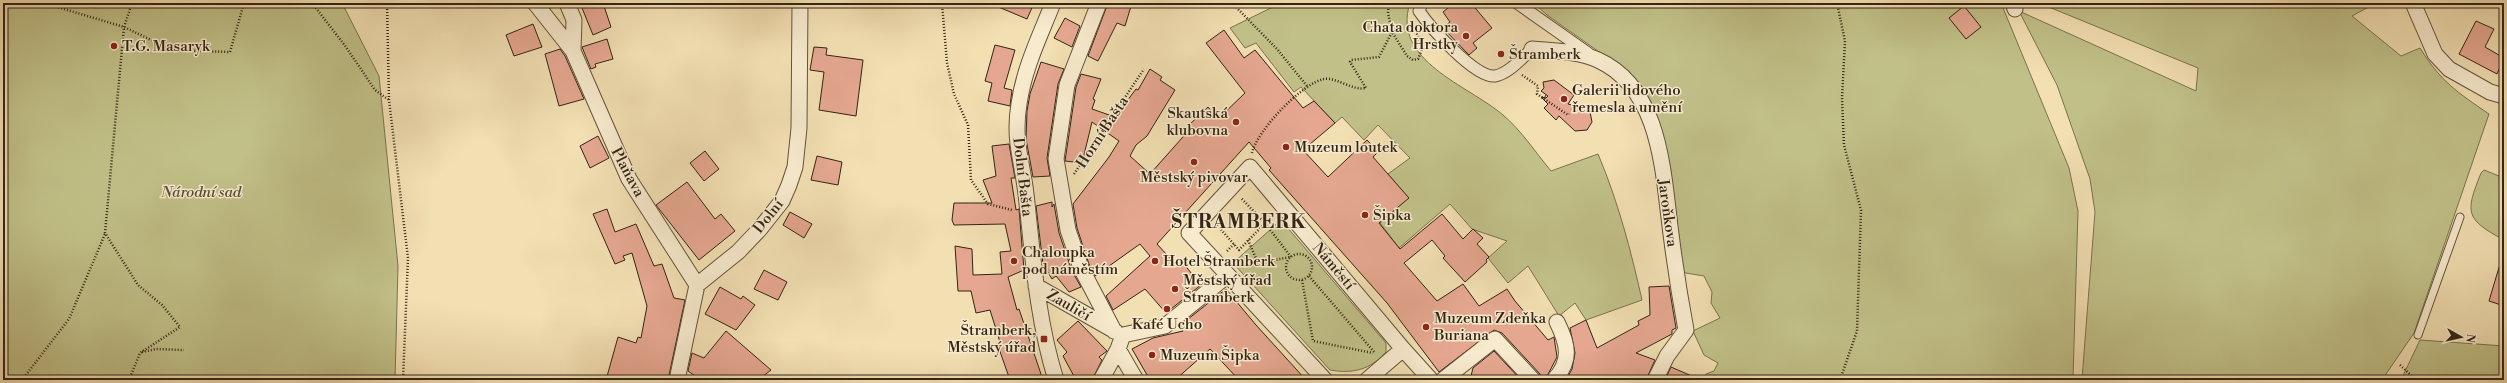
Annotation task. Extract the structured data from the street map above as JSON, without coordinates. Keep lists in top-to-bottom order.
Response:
{
  "streets": {
    "street": [
      "Horní Bašta",
      "Plaňava",
      "Dolní Bašta",
      "Jaroňkova",
      "Dolní",
      "Náměstí",
      "Zauličí"
    ]
  },
  "crossings": [
    ["Horní Bašta", "Zauličí"],
    ["Plaňava", "Dolní"],
    ["Dolní Bašta", "Zauličí"]
  ],
  "districts": ["ŠTRAMBERK"],
  "parks": ["Národní sad"],
  "places": {
    "other": [
      "Chata doktora Hrstky",
      "T.G. Masaryk",
      "Štramberk",
      "Galerii lidového řemesla a umění",
      "Skautská klubovna",
      "Muzeum loutek",
      "Městský pivovar",
      "Šipka",
      "Chaloupka pod náměstím",
      "Hotel Štramberk",
      "Městský úřad Štramberk",
      "Kafé Ucho",
      "Muzeum Zdeňka Buriana",
      "Muzeum Šipka"
    ],
    "transit": ["Štramberk, Městský úřad"]
  },
  "north": "right"
}
